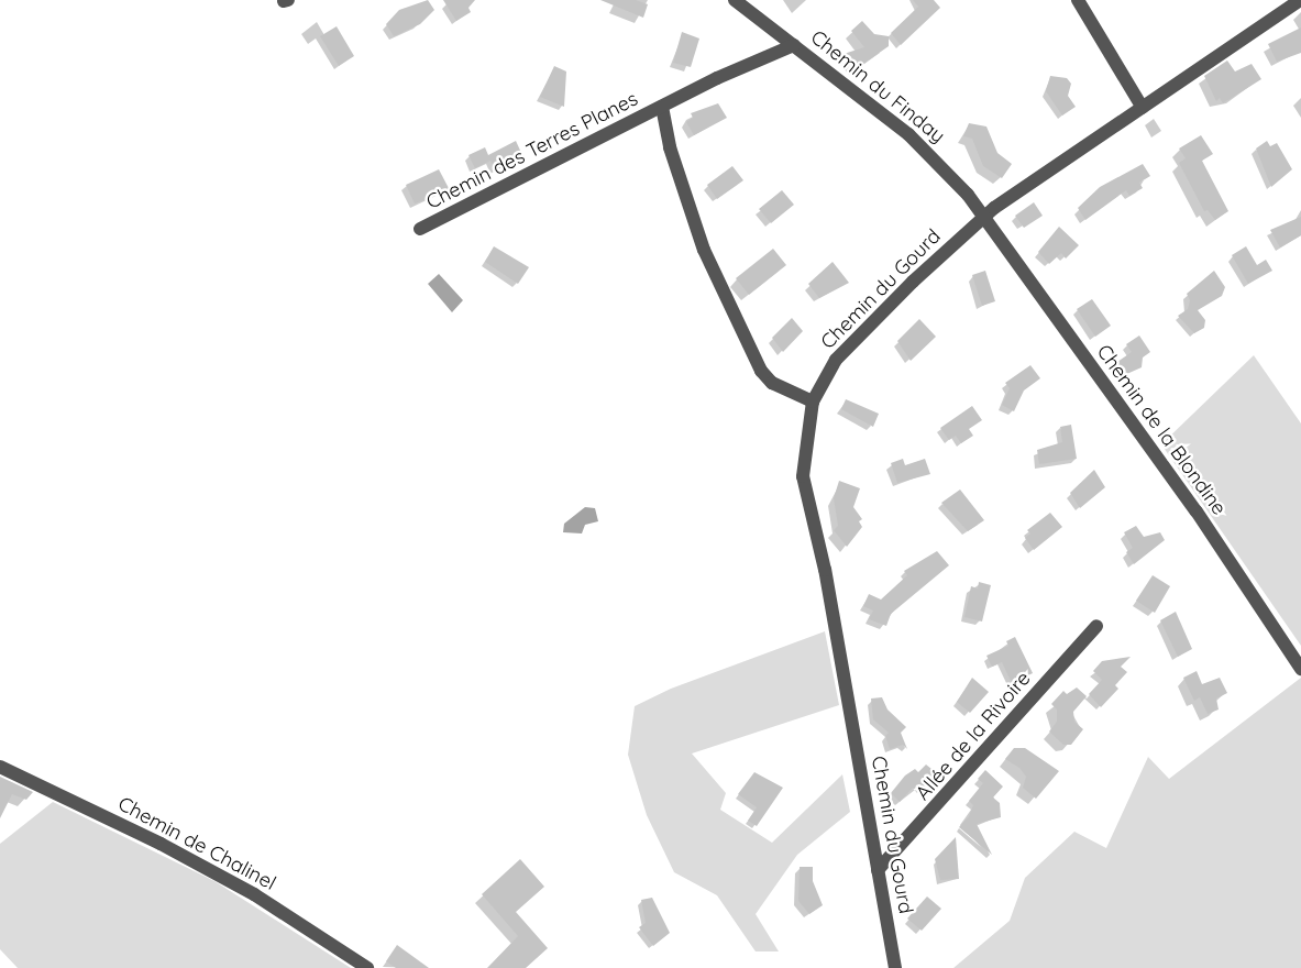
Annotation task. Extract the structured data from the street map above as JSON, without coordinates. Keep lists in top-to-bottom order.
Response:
{
  "streets": {
    "street": [
      "Chemin du Finday",
      "Chemin des Terres Planes",
      "Chemin du Gourd",
      "Chemin de la Blondine",
      "Allée de la Rivoire",
      "Chemin de Chalinel"
    ]
  },
  "crossings": [
    ["Chemin du Finday", "Chemin des Terres Planes"],
    ["Chemin du Finday", "Chemin du Gourd"],
    ["Chemin du Finday", "Chemin de la Blondine"],
    ["Chemin des Terres Planes", "Chemin du Gourd"],
    ["Chemin du Gourd", "Chemin de la Blondine"],
    ["Chemin du Gourd", "Allée de la Rivoire"]
  ]
}
